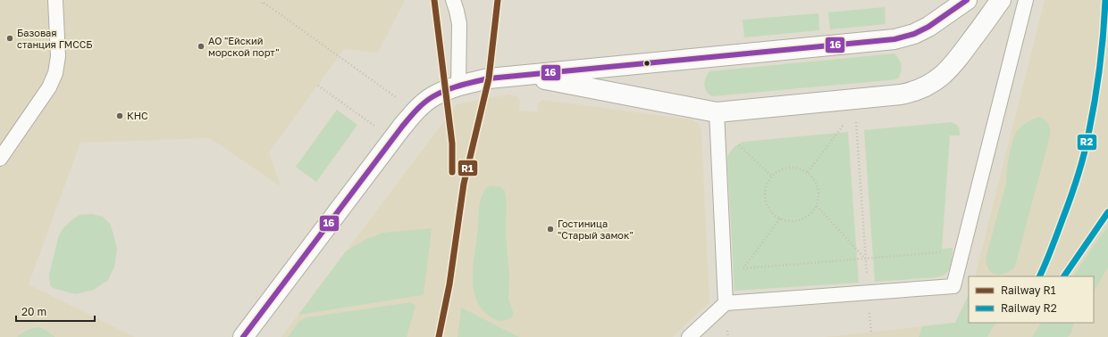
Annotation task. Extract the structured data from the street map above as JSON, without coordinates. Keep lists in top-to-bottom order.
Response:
{
  "places": [
    "Базовая станция ГМССБ",
    "АО \"Ейский морской порт\"",
    "КНС",
    "Гостиница \"Старый замок\""
  ],
  "lines": ["rail line R1", "rail line R2", "transit line 16"],
  "legend": ["Railway R1", "Railway R2"],
  "scale_bar": "20 m"
}
